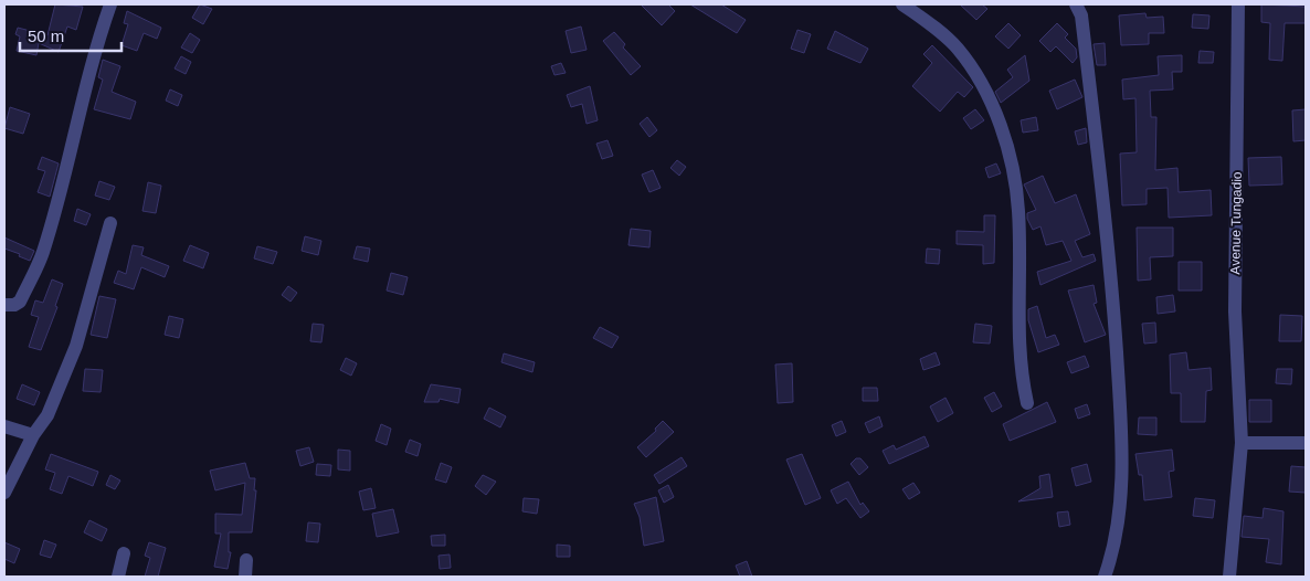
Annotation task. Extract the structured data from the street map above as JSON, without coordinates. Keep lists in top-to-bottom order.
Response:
{
  "streets": {
    "street": ["Avenue Tungadio"]
  },
  "scale_bar": "50 m"
}
